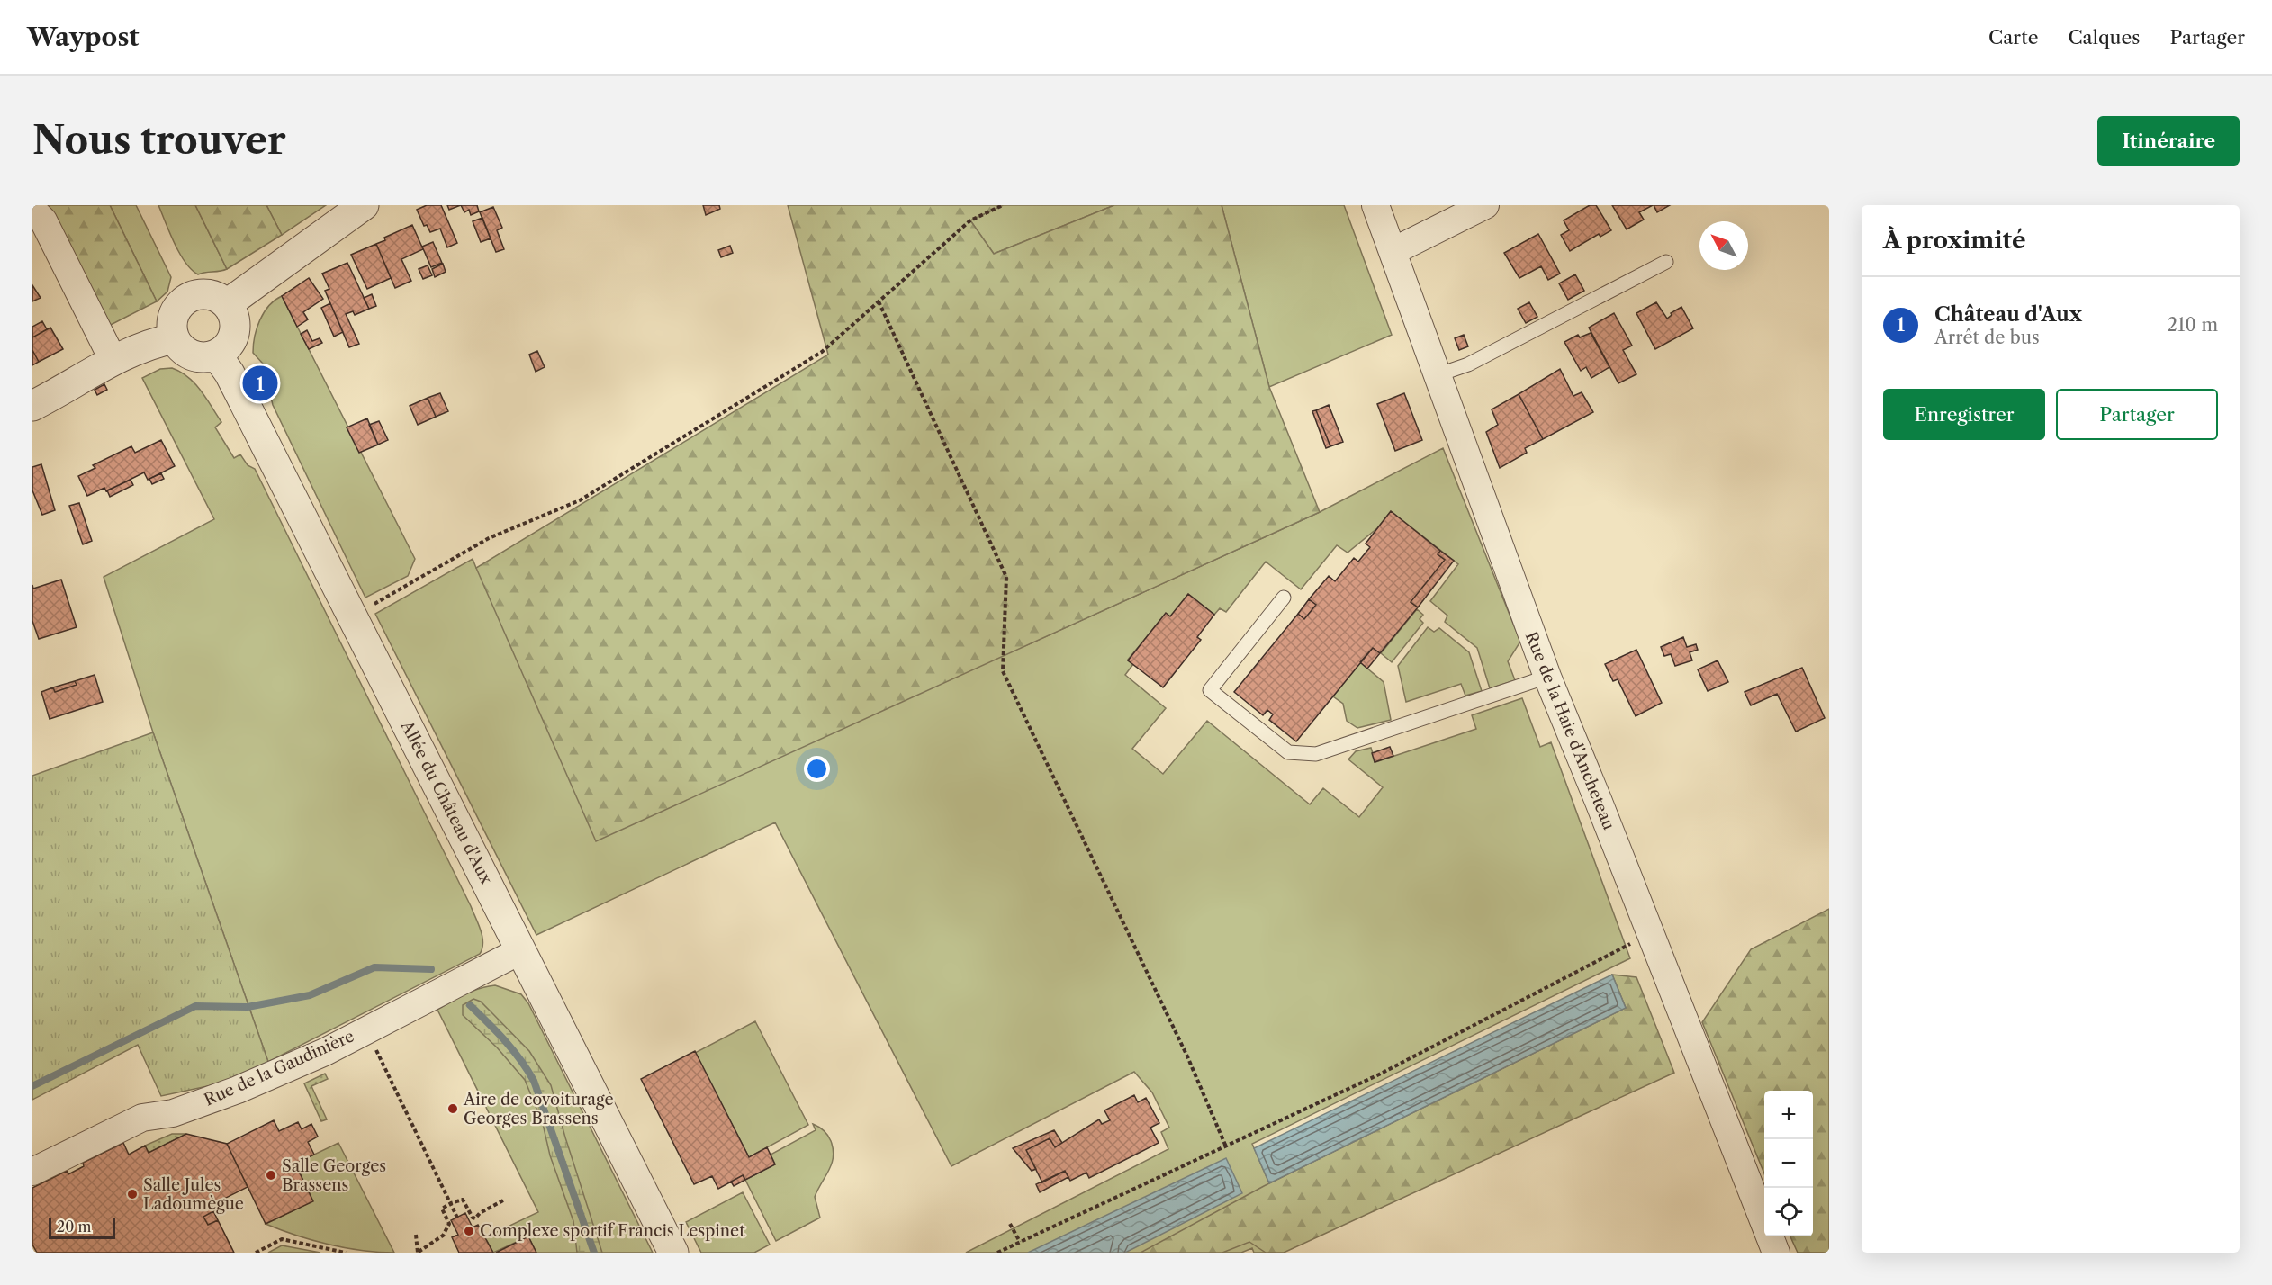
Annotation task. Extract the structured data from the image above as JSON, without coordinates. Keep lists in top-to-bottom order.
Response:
{
  "streets": {
    "street": ["Rue de la Haie d'Ancheteau", "Allée du Château d'Aux", "Rue de la Gaudinière"]
  },
  "crossings": [
    ["Allée du Château d'Aux", "Rue de la Gaudinière"]
  ],
  "places": [
    "Aire de covoiturage Georges Brassens",
    "Salle Georges Brassens",
    "Salle Jules Ladoumègue",
    "Complexe sportif Francis Lespinet"
  ],
  "scale_bar": "20 m",
  "north": "top left",
  "page": {
    "header": "Waypost",
    "nav": ["Carte", "Calques", "Partager"],
    "buttons": [
      "Itinéraire",
      ["Enregistrer", "Partager"]
    ],
    "title": "Nous trouver",
    "heading": "À proximité",
    "list": [
      {
        "mark": "1",
        "name": "Château d'Aux",
        "note": "Arrêt de bus",
        "value": "210 m"
      }
    ],
    "pins": "1",
    "map_buttons": ["+", "−"],
    "scale": "20 m"
  }
}
